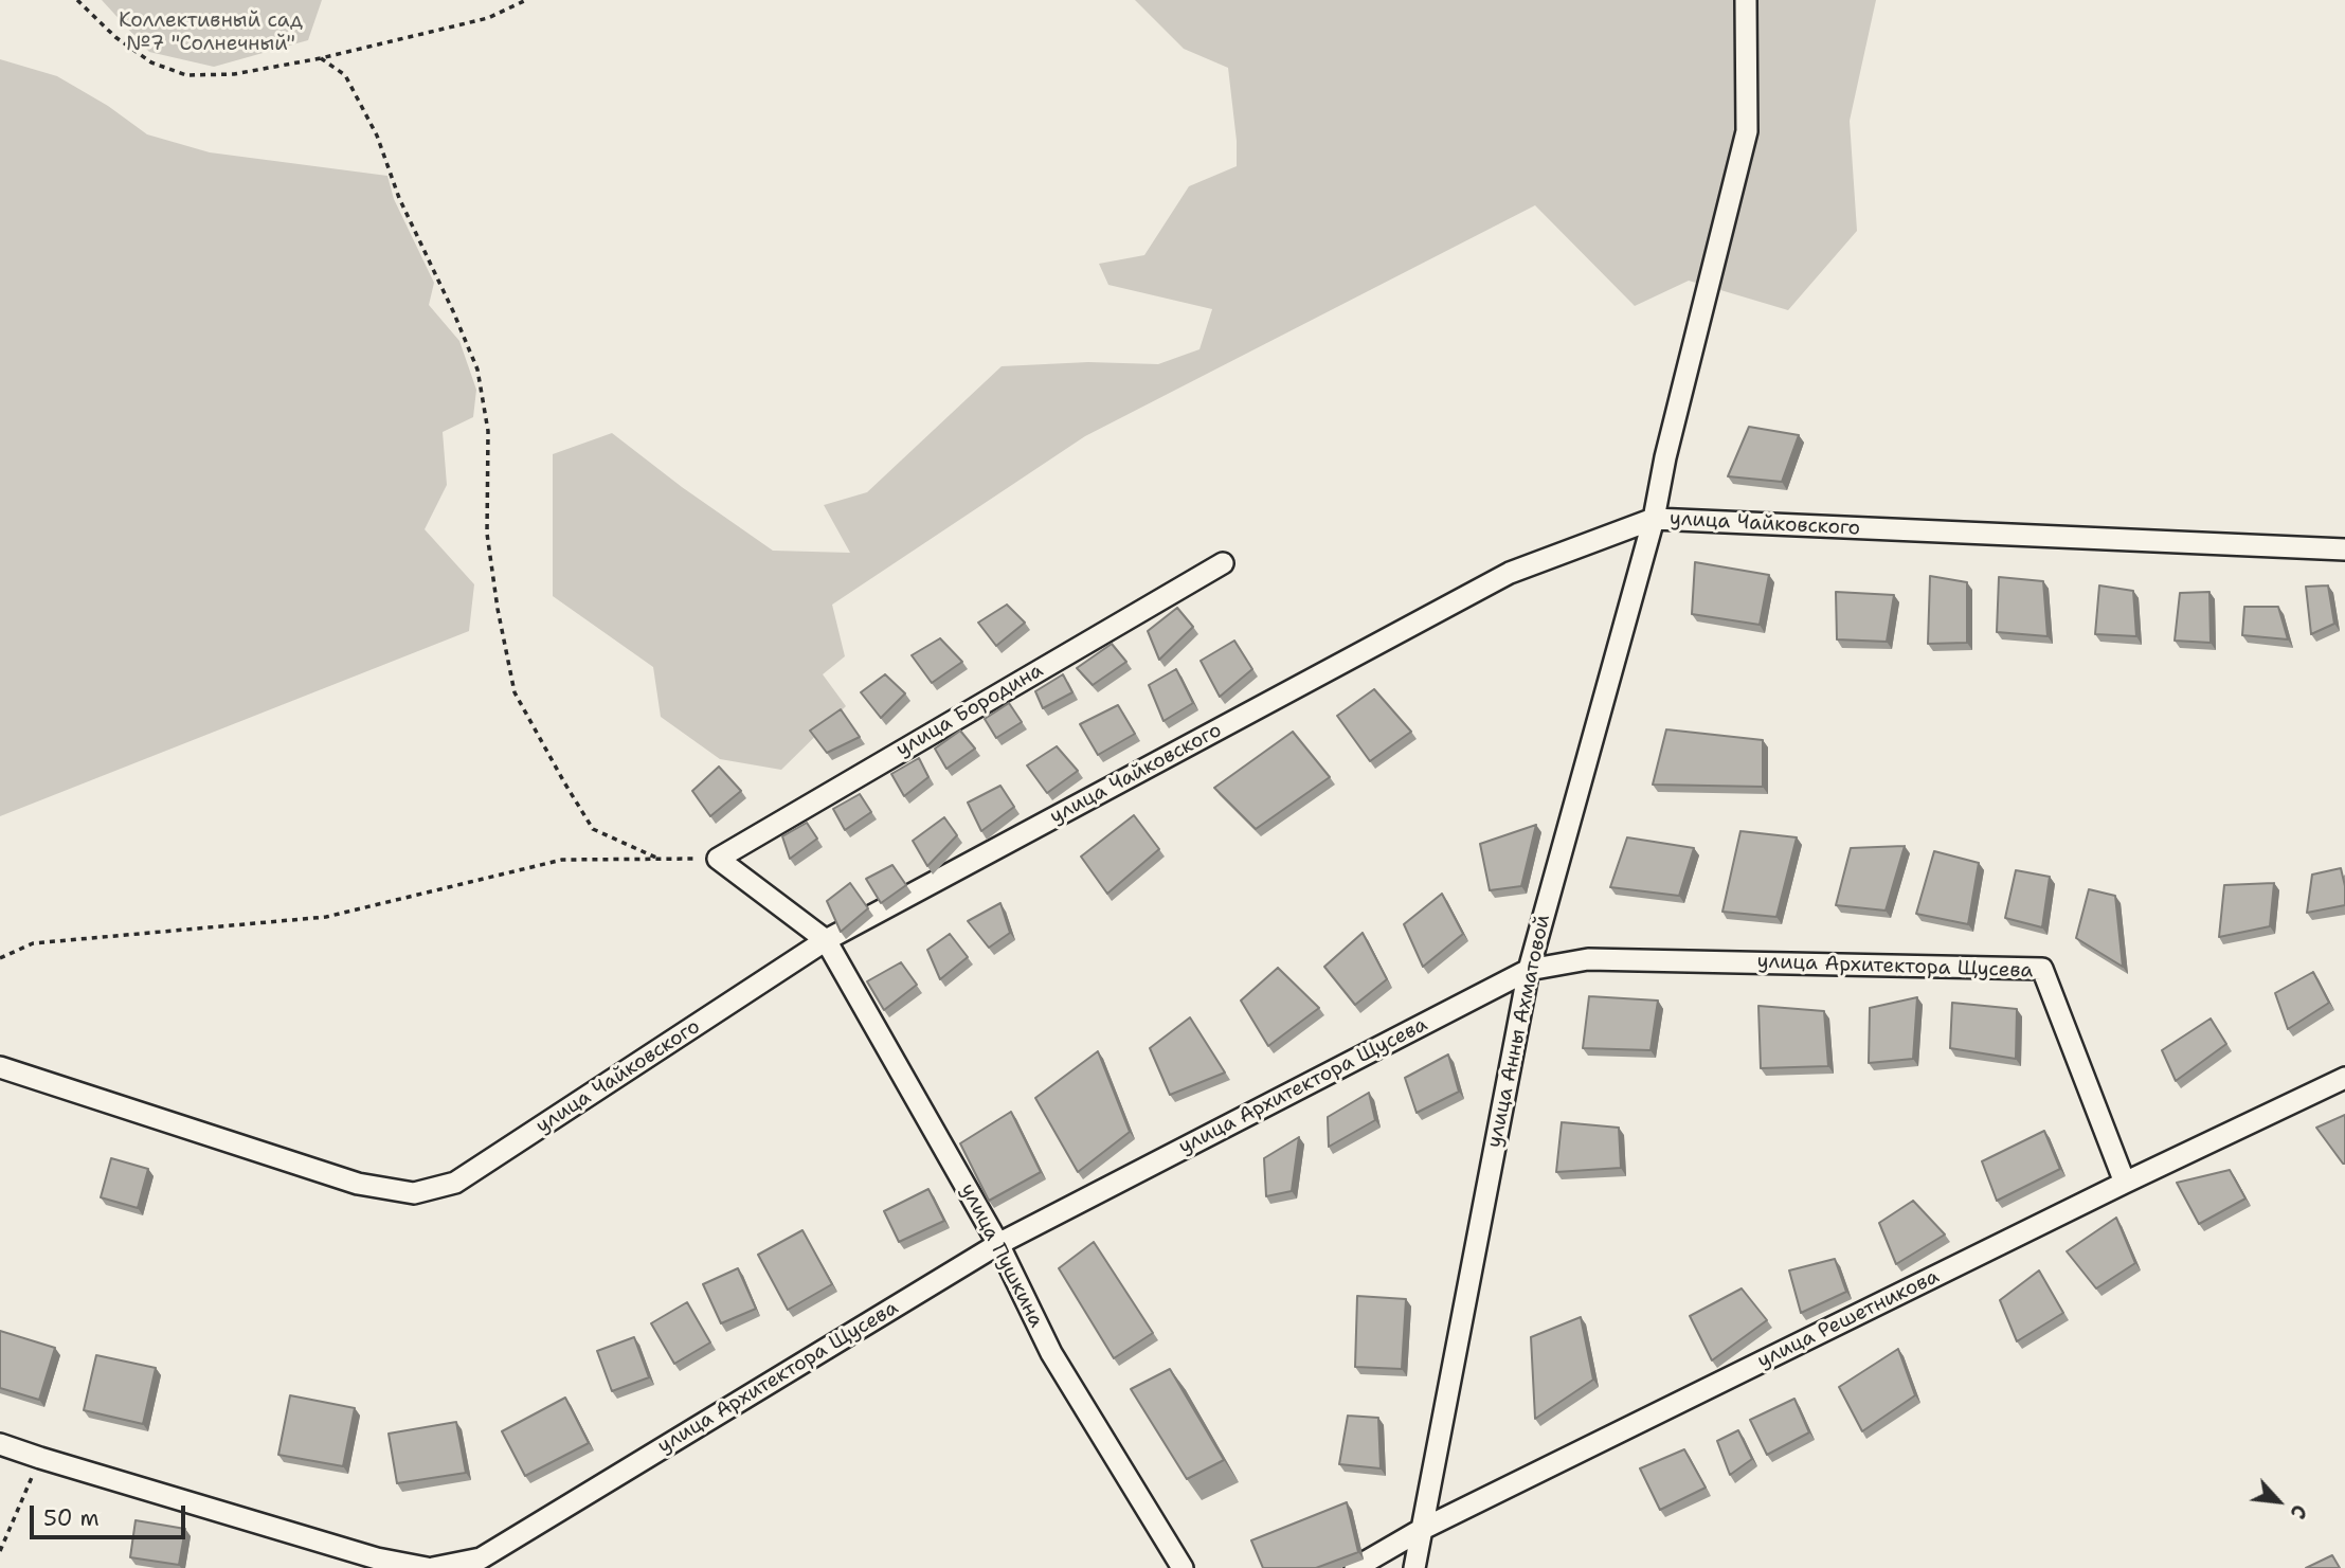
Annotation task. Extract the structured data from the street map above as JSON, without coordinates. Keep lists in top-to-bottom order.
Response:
{
  "streets": {
    "street": [
      "улица Чайковского",
      "улица Бородина",
      "улица Архитектора Щусева",
      "улица Анны Ахматовой",
      "улица Пушкина",
      "улица Решетникова"
    ]
  },
  "crossings": [
    ["улица Чайковского", "улица Анны Ахматовой"],
    ["улица Чайковского", "улица Пушкина"],
    ["улица Архитектора Щусева", "улица Анны Ахматовой"],
    ["улица Архитектора Щусева", "улица Пушкина"],
    ["улица Архитектора Щусева", "улица Решетникова"],
    ["улица Анны Ахматовой", "улица Решетникова"]
  ],
  "parks": ["Коллективный сад №7 \"Солнечный\""],
  "scale_bar": "50 m",
  "north": "bottom right"
}
